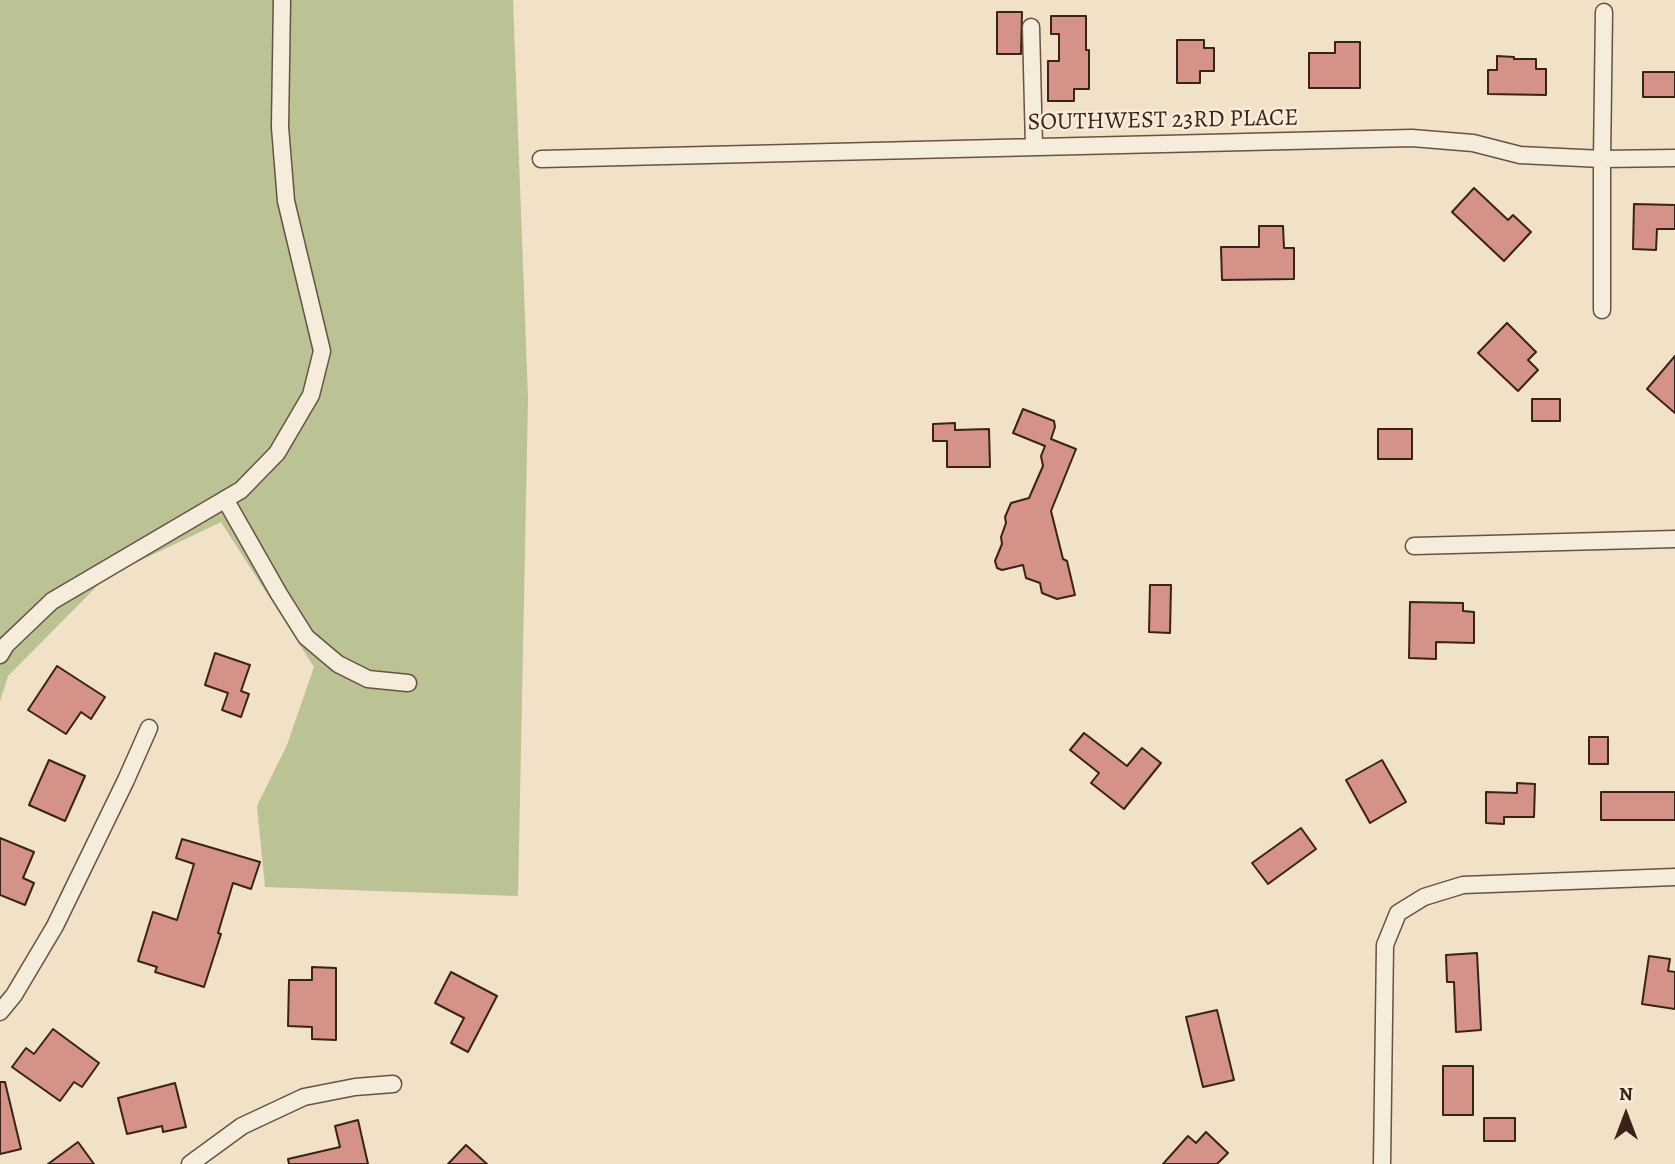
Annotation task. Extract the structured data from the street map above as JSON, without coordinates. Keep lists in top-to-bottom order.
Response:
{
  "streets": {
    "street": ["SOUTHWEST 23RD PLACE"]
  },
  "north": "top"
}
